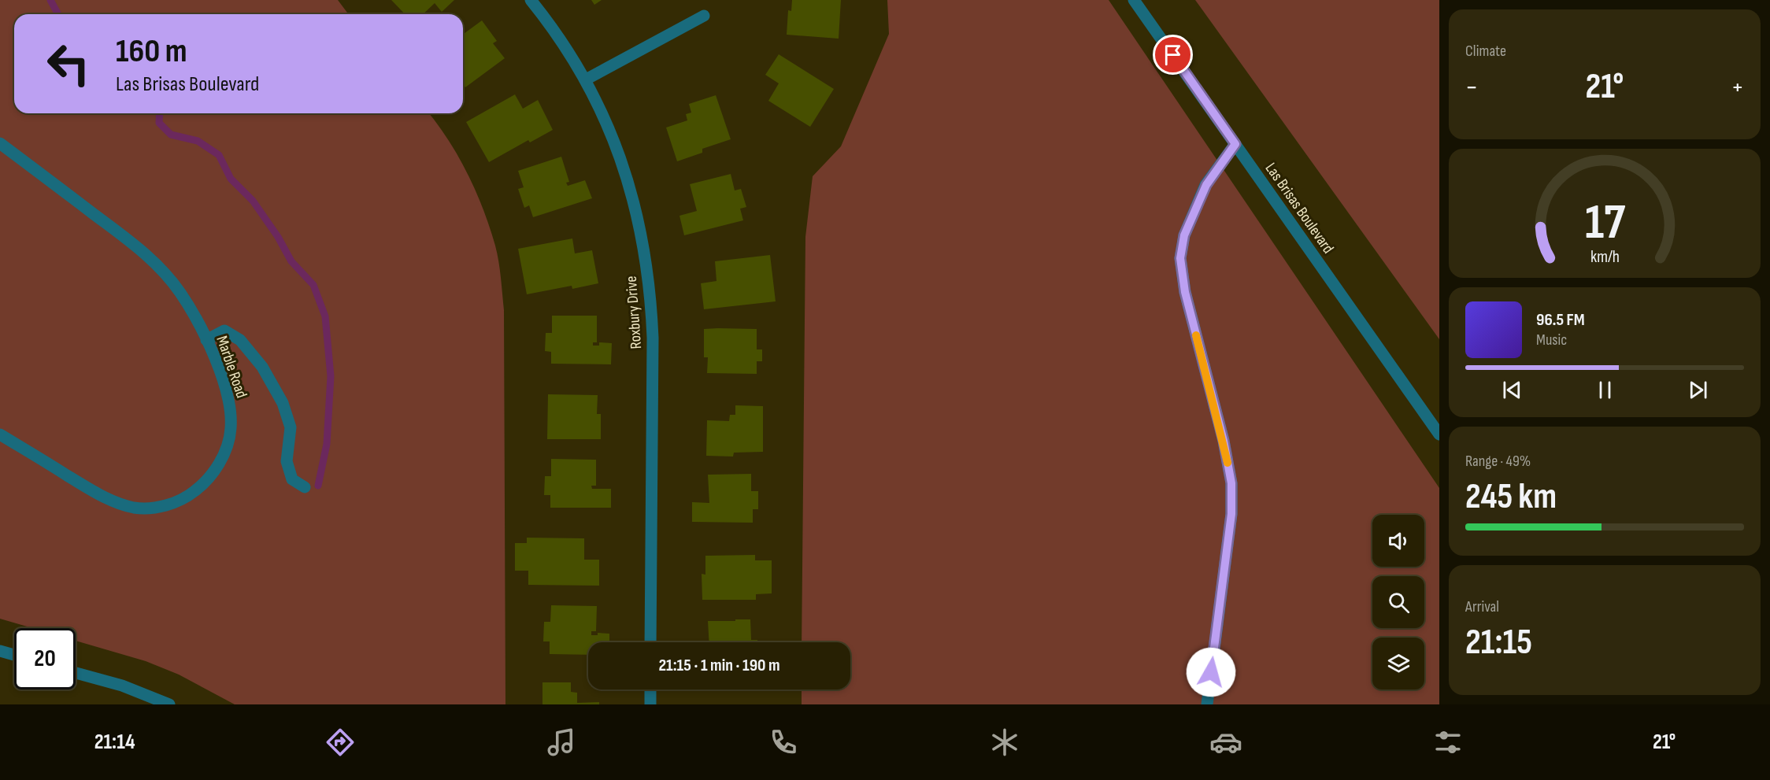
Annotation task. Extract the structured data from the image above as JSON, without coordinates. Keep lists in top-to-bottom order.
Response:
{
  "streets": {
    "street": ["Las Brisas Boulevard", "Roxbury Drive", "Marble Road"]
  },
  "page": {
    "tile": [
      "Climate",
      ["Range · 49%", "245 km"],
      ["Arrival", "21:15"]
    ],
    "turn": ["160 m", "Las Brisas Boulevard"],
    "heat": ["−", "21°", "+"],
    "song": ["96.5 FM", "Music"],
    "limit": "20",
    "trip": "21:15 · 1 min · 190 m",
    "tabs": ["21:14", "21°"],
    "gauge": ["17", "km/h"]
  }
}
